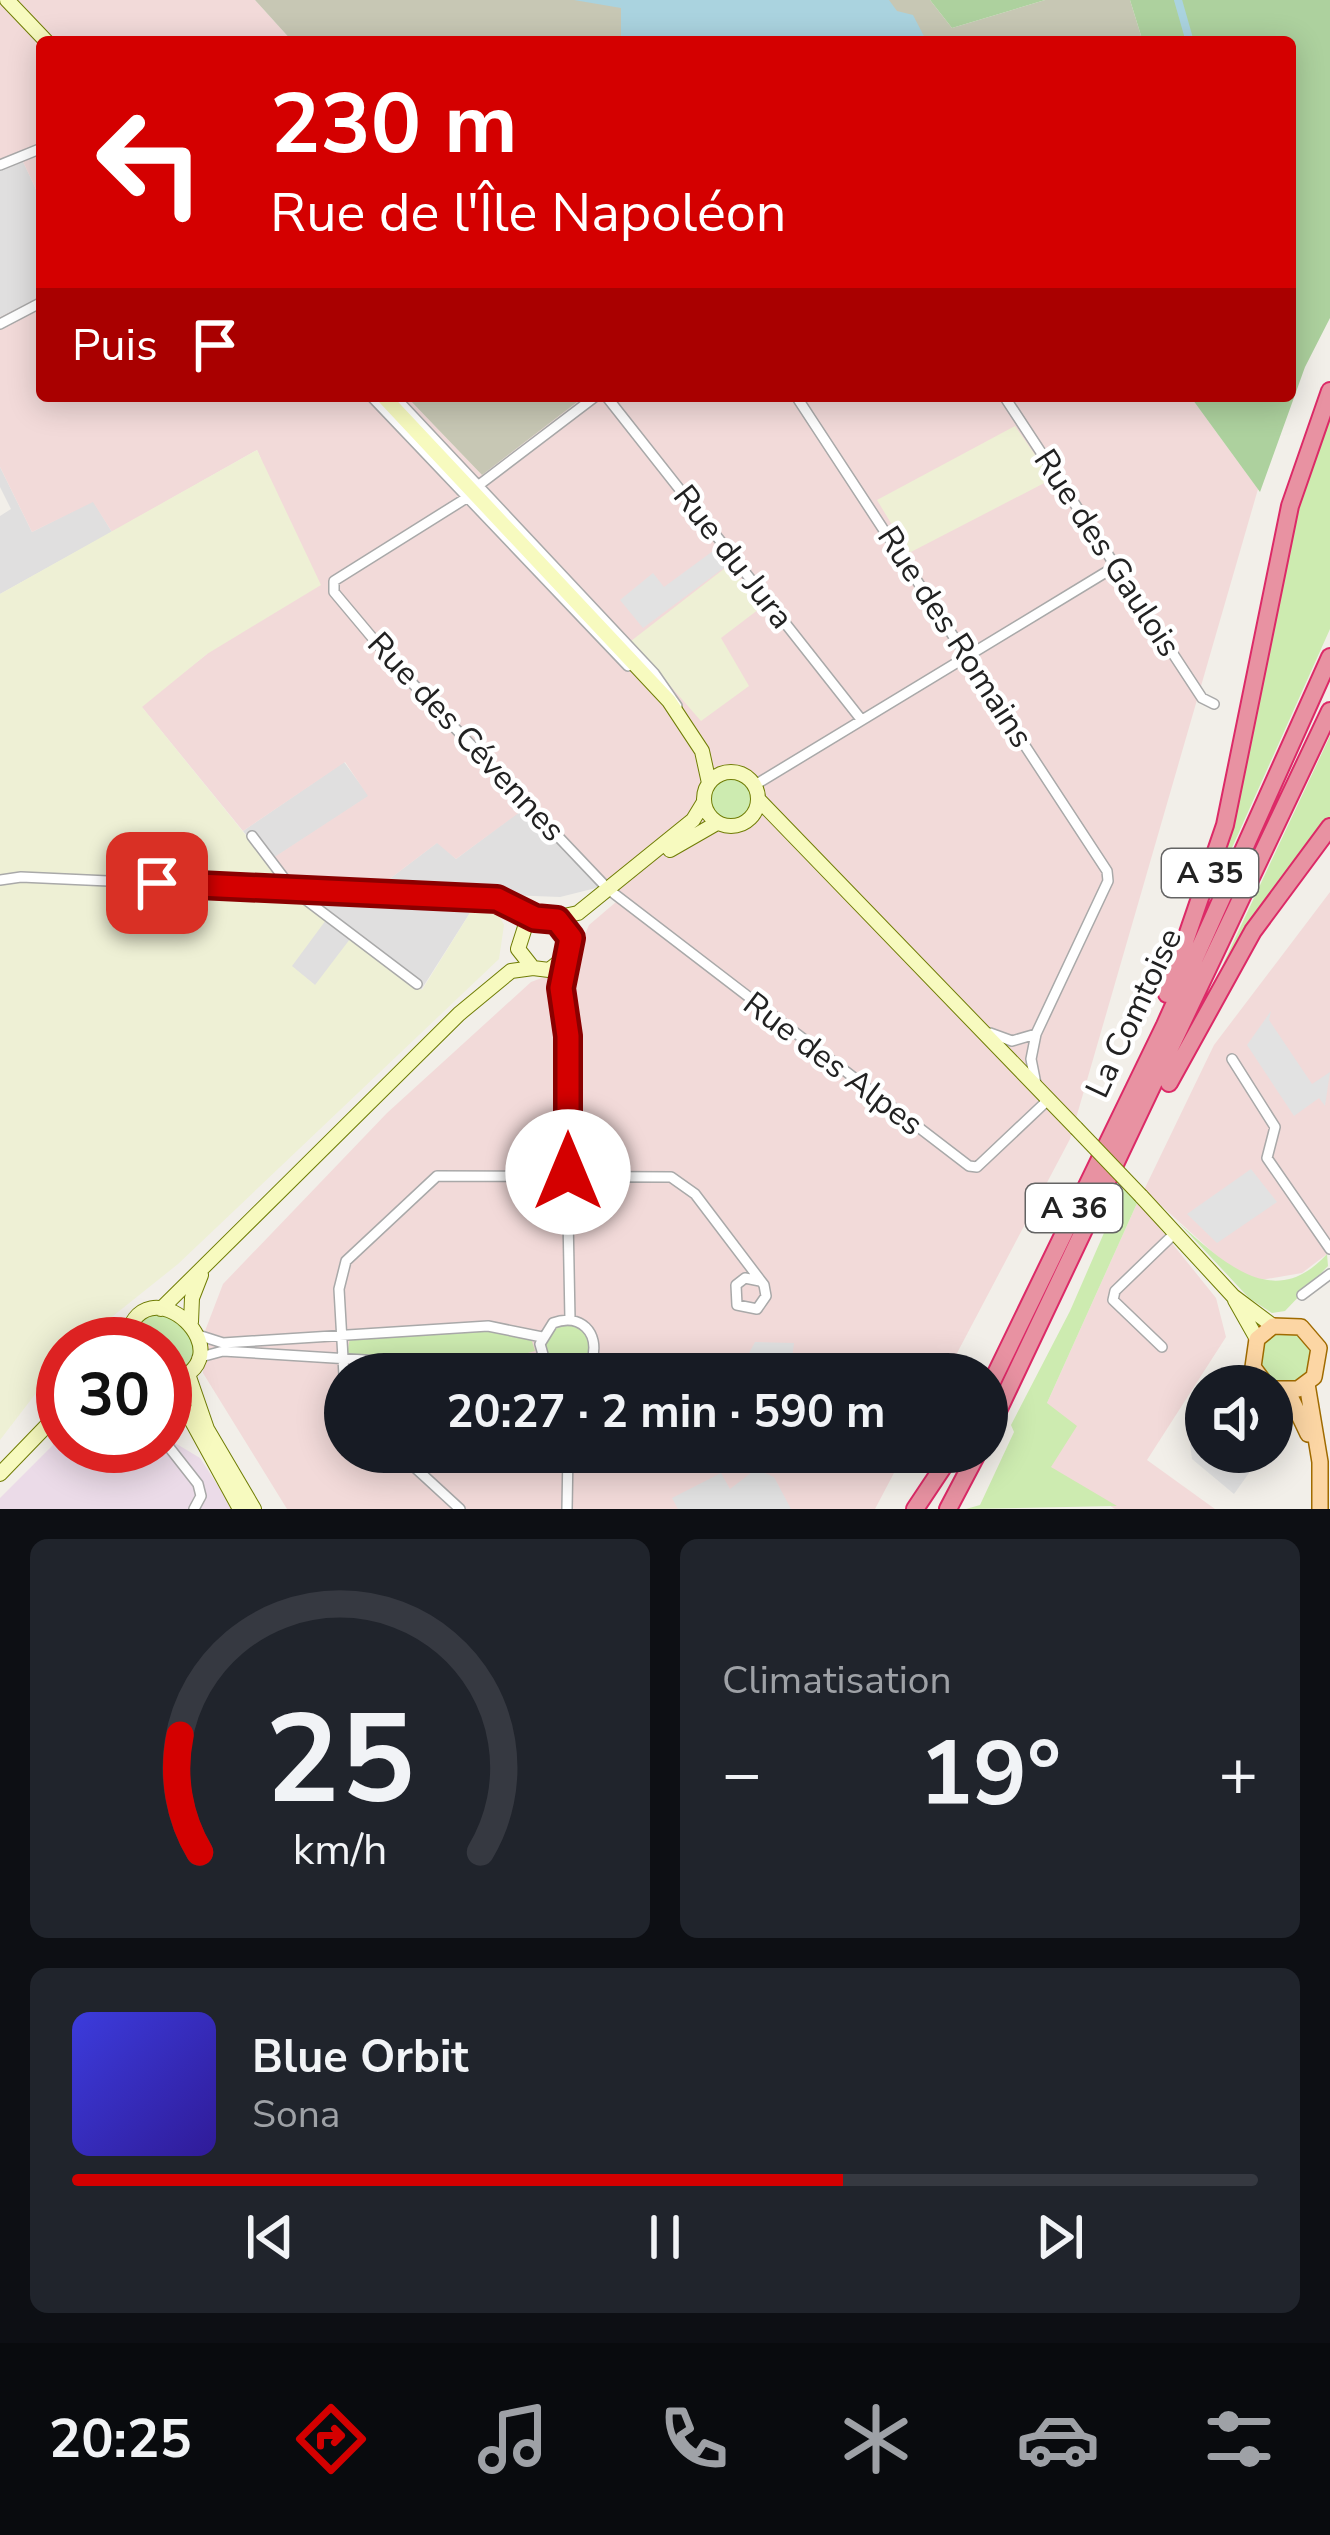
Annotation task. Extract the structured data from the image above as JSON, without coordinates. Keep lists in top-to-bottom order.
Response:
{
  "streets": {
    "highway": ["A 35", "La Comtoise", "A 36"],
    "street": [
      "Rue des Gaulois",
      "Rue du Jura",
      "Rue des Romains",
      "Rue des Cévennes",
      "Rue des Alpes"
    ]
  },
  "crossings": [
    ["Rue des Cévennes", "Rue des Alpes"],
    ["A 35", "La Comtoise"]
  ],
  "page": {
    "turn": ["230 m", "Rue de l'Île Napoléon"],
    "then": "Puis",
    "limit": "30",
    "trip": "20:27 · 2 min · 590 m",
    "tile": "Climatisation",
    "heat": ["−", "19°", "+"],
    "song": ["Blue Orbit", "Sona"],
    "tabs": "20:25",
    "gauge": ["25", "km/h"]
  }
}
